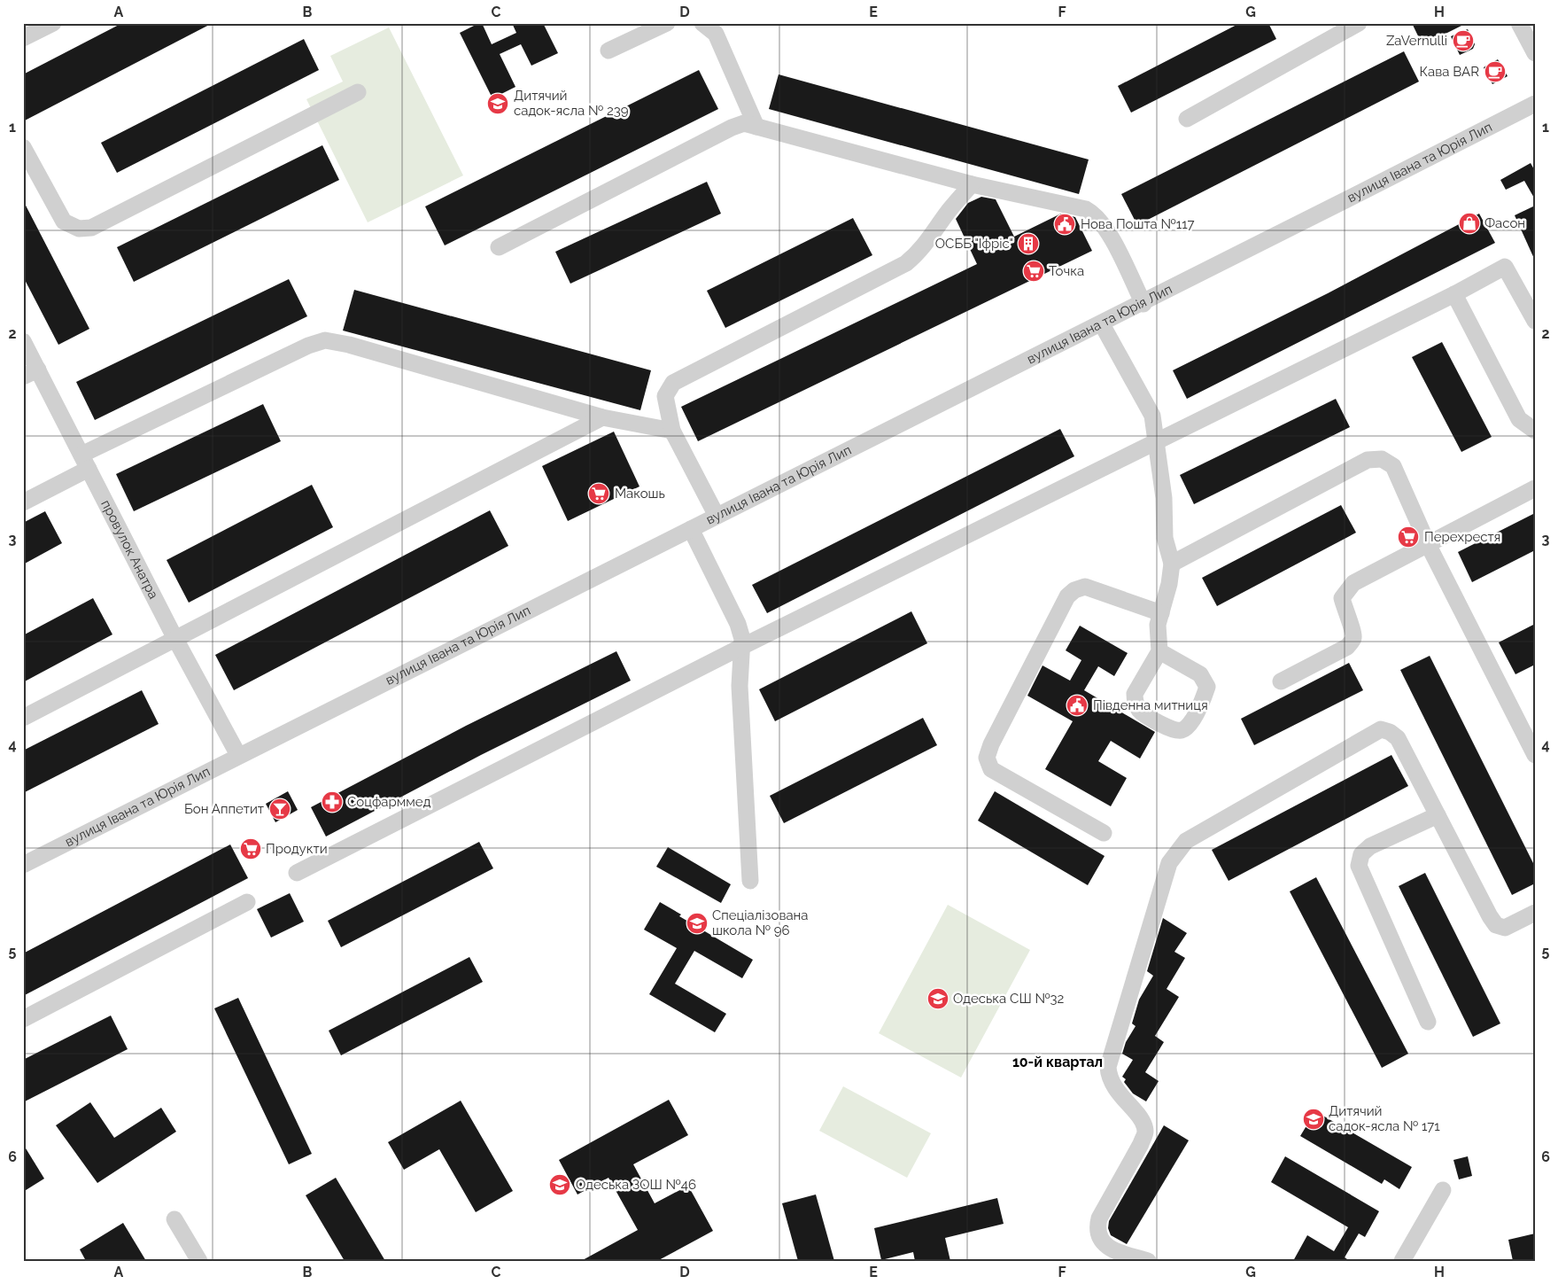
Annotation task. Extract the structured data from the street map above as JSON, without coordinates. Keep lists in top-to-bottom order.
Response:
{
  "streets": {
    "street": ["вулиця Івана та Юрія Лип", "провулок Анатра"]
  },
  "crossings": [
    ["вулиця Івана та Юрія Лип", "провулок Анатра"]
  ],
  "districts": ["10-й квартал"],
  "places": {
    "cafe": ["ZaVernulli", "Кава BAR"],
    "school or university": [
      "Дитячий садок-ясла № 239",
      "Спеціалізована школа № 96",
      "Одеська СШ №32",
      "Дитячий садок-ясла № 171",
      "Одеська ЗОШ №46"
    ],
    "shop": ["Фасон"],
    "public building": ["Нова Пошта №117", "Південна митниця"],
    "building": ["ОСББ \"Іфріс\""],
    "supermarket": [
      "Точка",
      "Макошь",
      "Перехрестя",
      "Продукти"
    ],
    "pharmacy": ["Соцфарммед"],
    "bar": ["Бон Аппетит"]
  },
  "grid": {
    "columns": [
      "A",
      "B",
      "C",
      "D",
      "E",
      "F",
      "G",
      "H"
    ],
    "rows": [
      "1",
      "2",
      "3",
      "4",
      "5",
      "6"
    ]
  }
}
